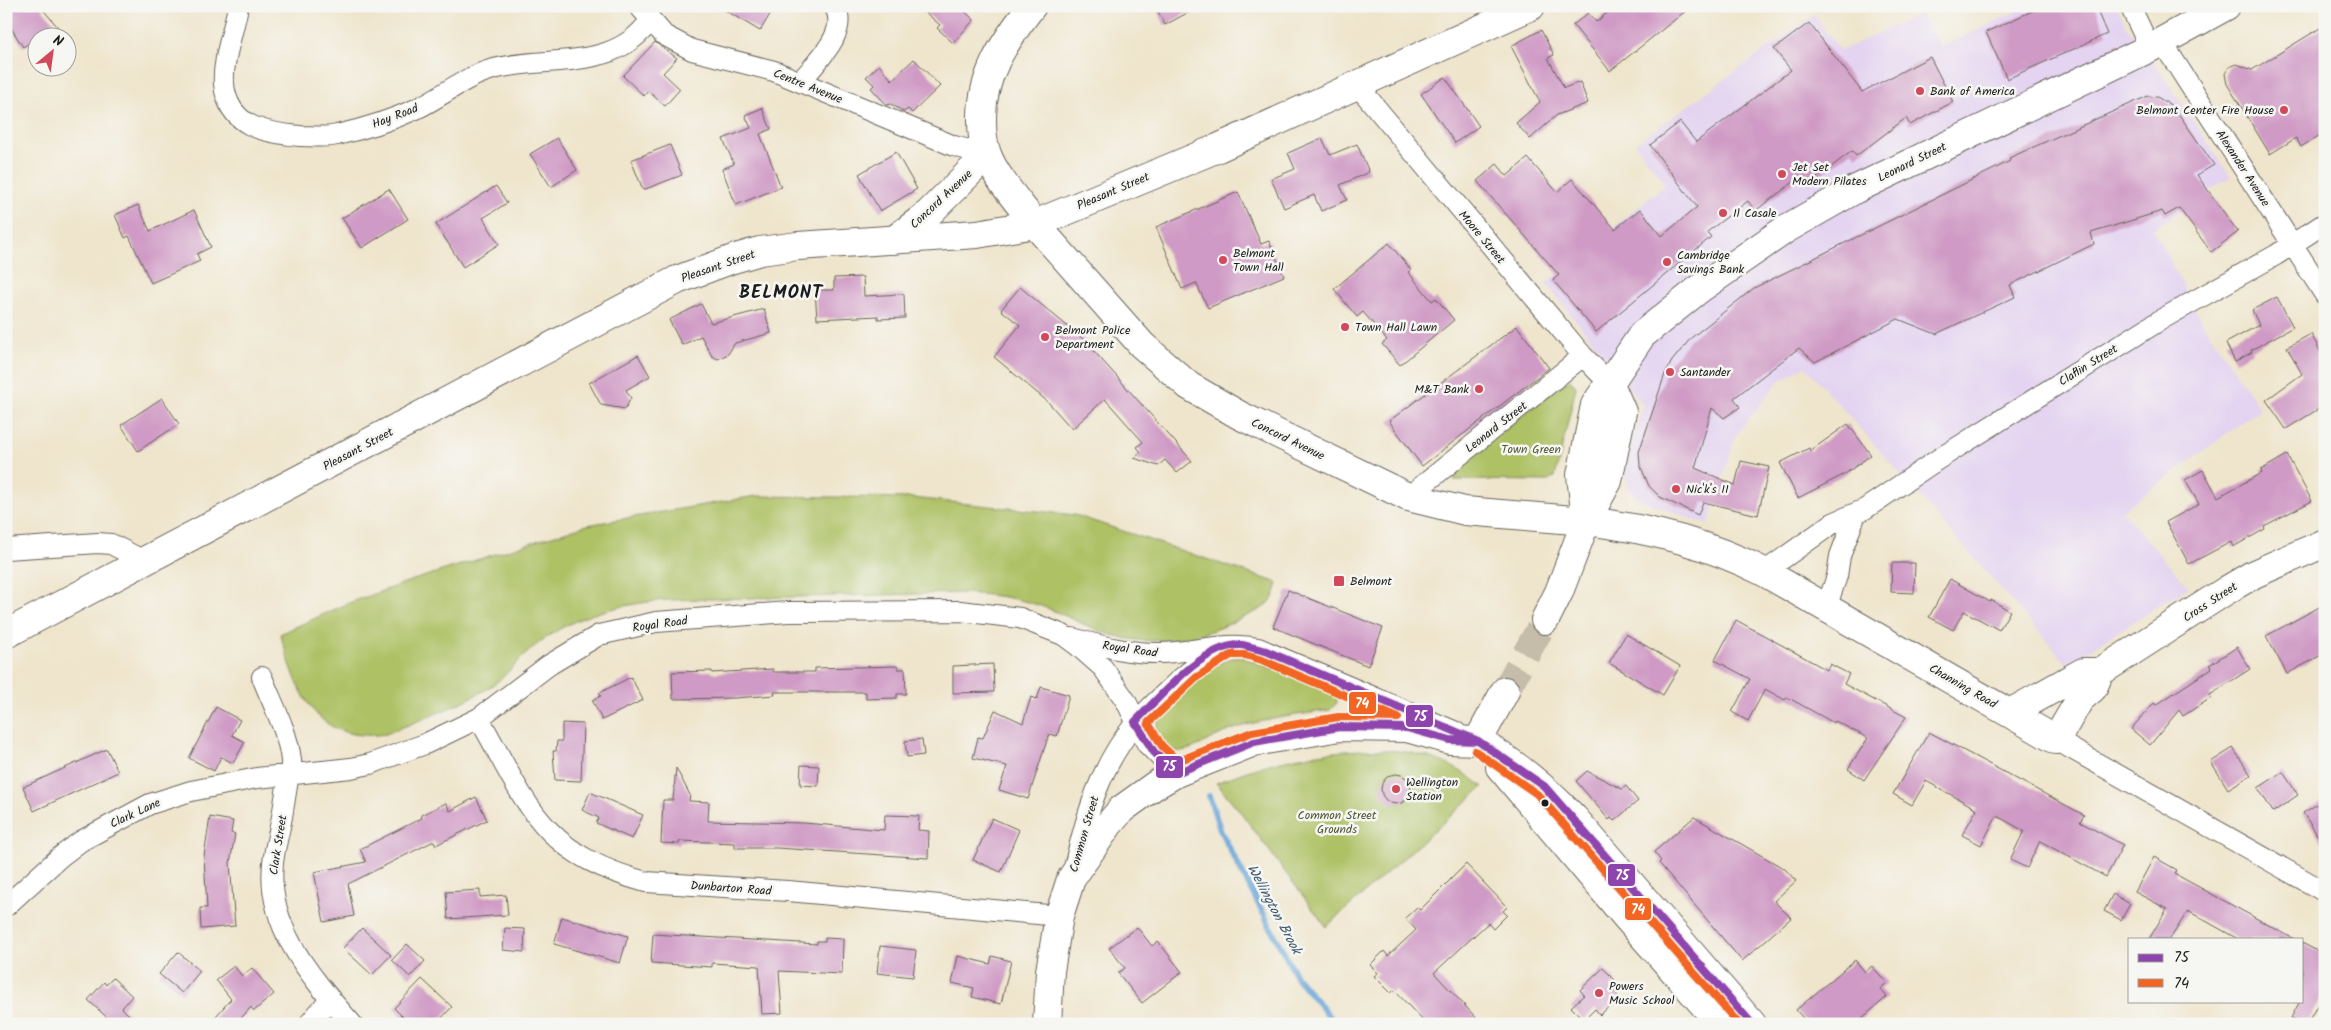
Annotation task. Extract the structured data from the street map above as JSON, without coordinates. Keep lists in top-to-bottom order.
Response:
{
  "streets": {
    "main road": [
      "Leonard Street",
      "Pleasant Street",
      "Concord Avenue",
      "Cross Street",
      "Channing Road",
      "Common Street"
    ],
    "street": [
      "Centre Avenue",
      "Hay Road",
      "Alexander Avenue",
      "Moore Street",
      "Claflin Street",
      "Royal Road",
      "Clark Lane",
      "Clark Street",
      "Dunbarton Road"
    ]
  },
  "crossings": [
    ["Centre Avenue", "Hay Road"],
    ["Centre Avenue", "Concord Avenue"],
    ["Leonard Street", "Alexander Avenue"],
    ["Leonard Street", "Concord Avenue"],
    ["Leonard Street", "Moore Street"],
    ["Alexander Avenue", "Claflin Street"],
    ["Pleasant Street", "Concord Avenue"],
    ["Pleasant Street", "Moore Street"],
    ["Concord Avenue", "Channing Road"],
    ["Claflin Street", "Channing Road"],
    ["Cross Street", "Channing Road"],
    ["Royal Road", "Clark Lane"],
    ["Royal Road", "Common Street"],
    ["Royal Road", "Clark Street"],
    ["Royal Road", "Dunbarton Road"],
    ["Clark Lane", "Clark Street"],
    ["Common Street", "Dunbarton Road"]
  ],
  "districts": ["BELMONT"],
  "water": ["Wellington Brook"],
  "parks": ["Town Green", "Common Street Grounds"],
  "places": {
    "other": [
      "Bank of America",
      "Belmont Center Fire House",
      "Jet Set Modern Pilates",
      "Il Casale",
      "Belmont Town Hall",
      "Cambridge Savings Bank",
      "Town Hall Lawn",
      "Belmont Police Department",
      "Santander",
      "M&T Bank",
      "Nic'k's II",
      "Wellington Station",
      "Powers Music School"
    ],
    "transit": ["Belmont"]
  },
  "lines": ["transit line 75", "transit line 74"],
  "legend": ["75", "74"],
  "north": "top right"
}
